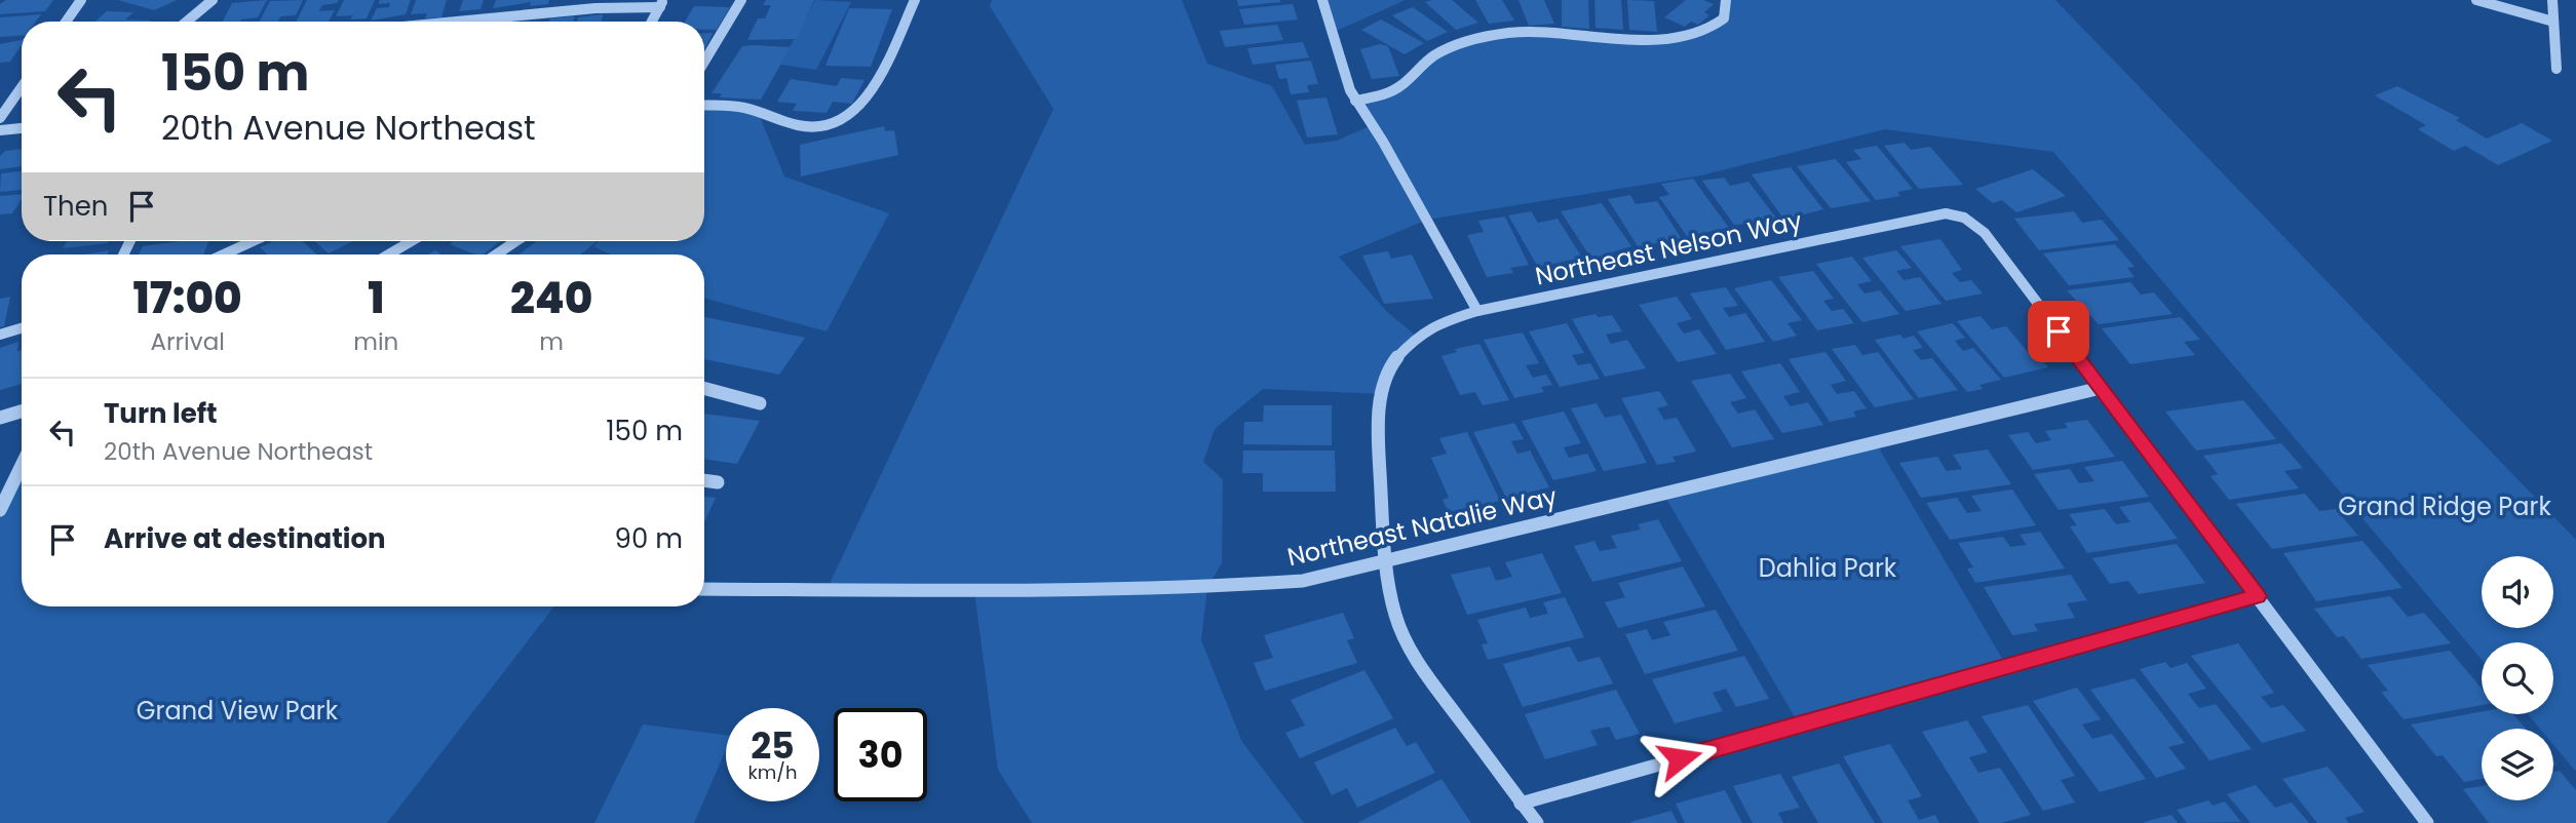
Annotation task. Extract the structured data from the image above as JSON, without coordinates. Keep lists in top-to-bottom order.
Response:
{
  "streets": {
    "street": ["Northeast Nelson Way", "Northeast Natalie Way"]
  },
  "crossings": [
    ["Northeast Nelson Way", "Northeast Natalie Way"]
  ],
  "parks": ["Grand Ridge Park", "Dahlia Park", "Grand View Park"],
  "page": {
    "turn": ["150 m", "20th Avenue Northeast"],
    "then": "Then",
    "eta": [
      "17:00",
      "Arrival",
      "1",
      "min",
      "240",
      "m"
    ],
    "list": [
      {
        "name": "Turn left",
        "note": "20th Avenue Northeast",
        "value": "150 m"
      },
      {
        "name": "Arrive at destination",
        "value": "90 m"
      }
    ],
    "speed": "25 km/h",
    "limit": "30"
  }
}
